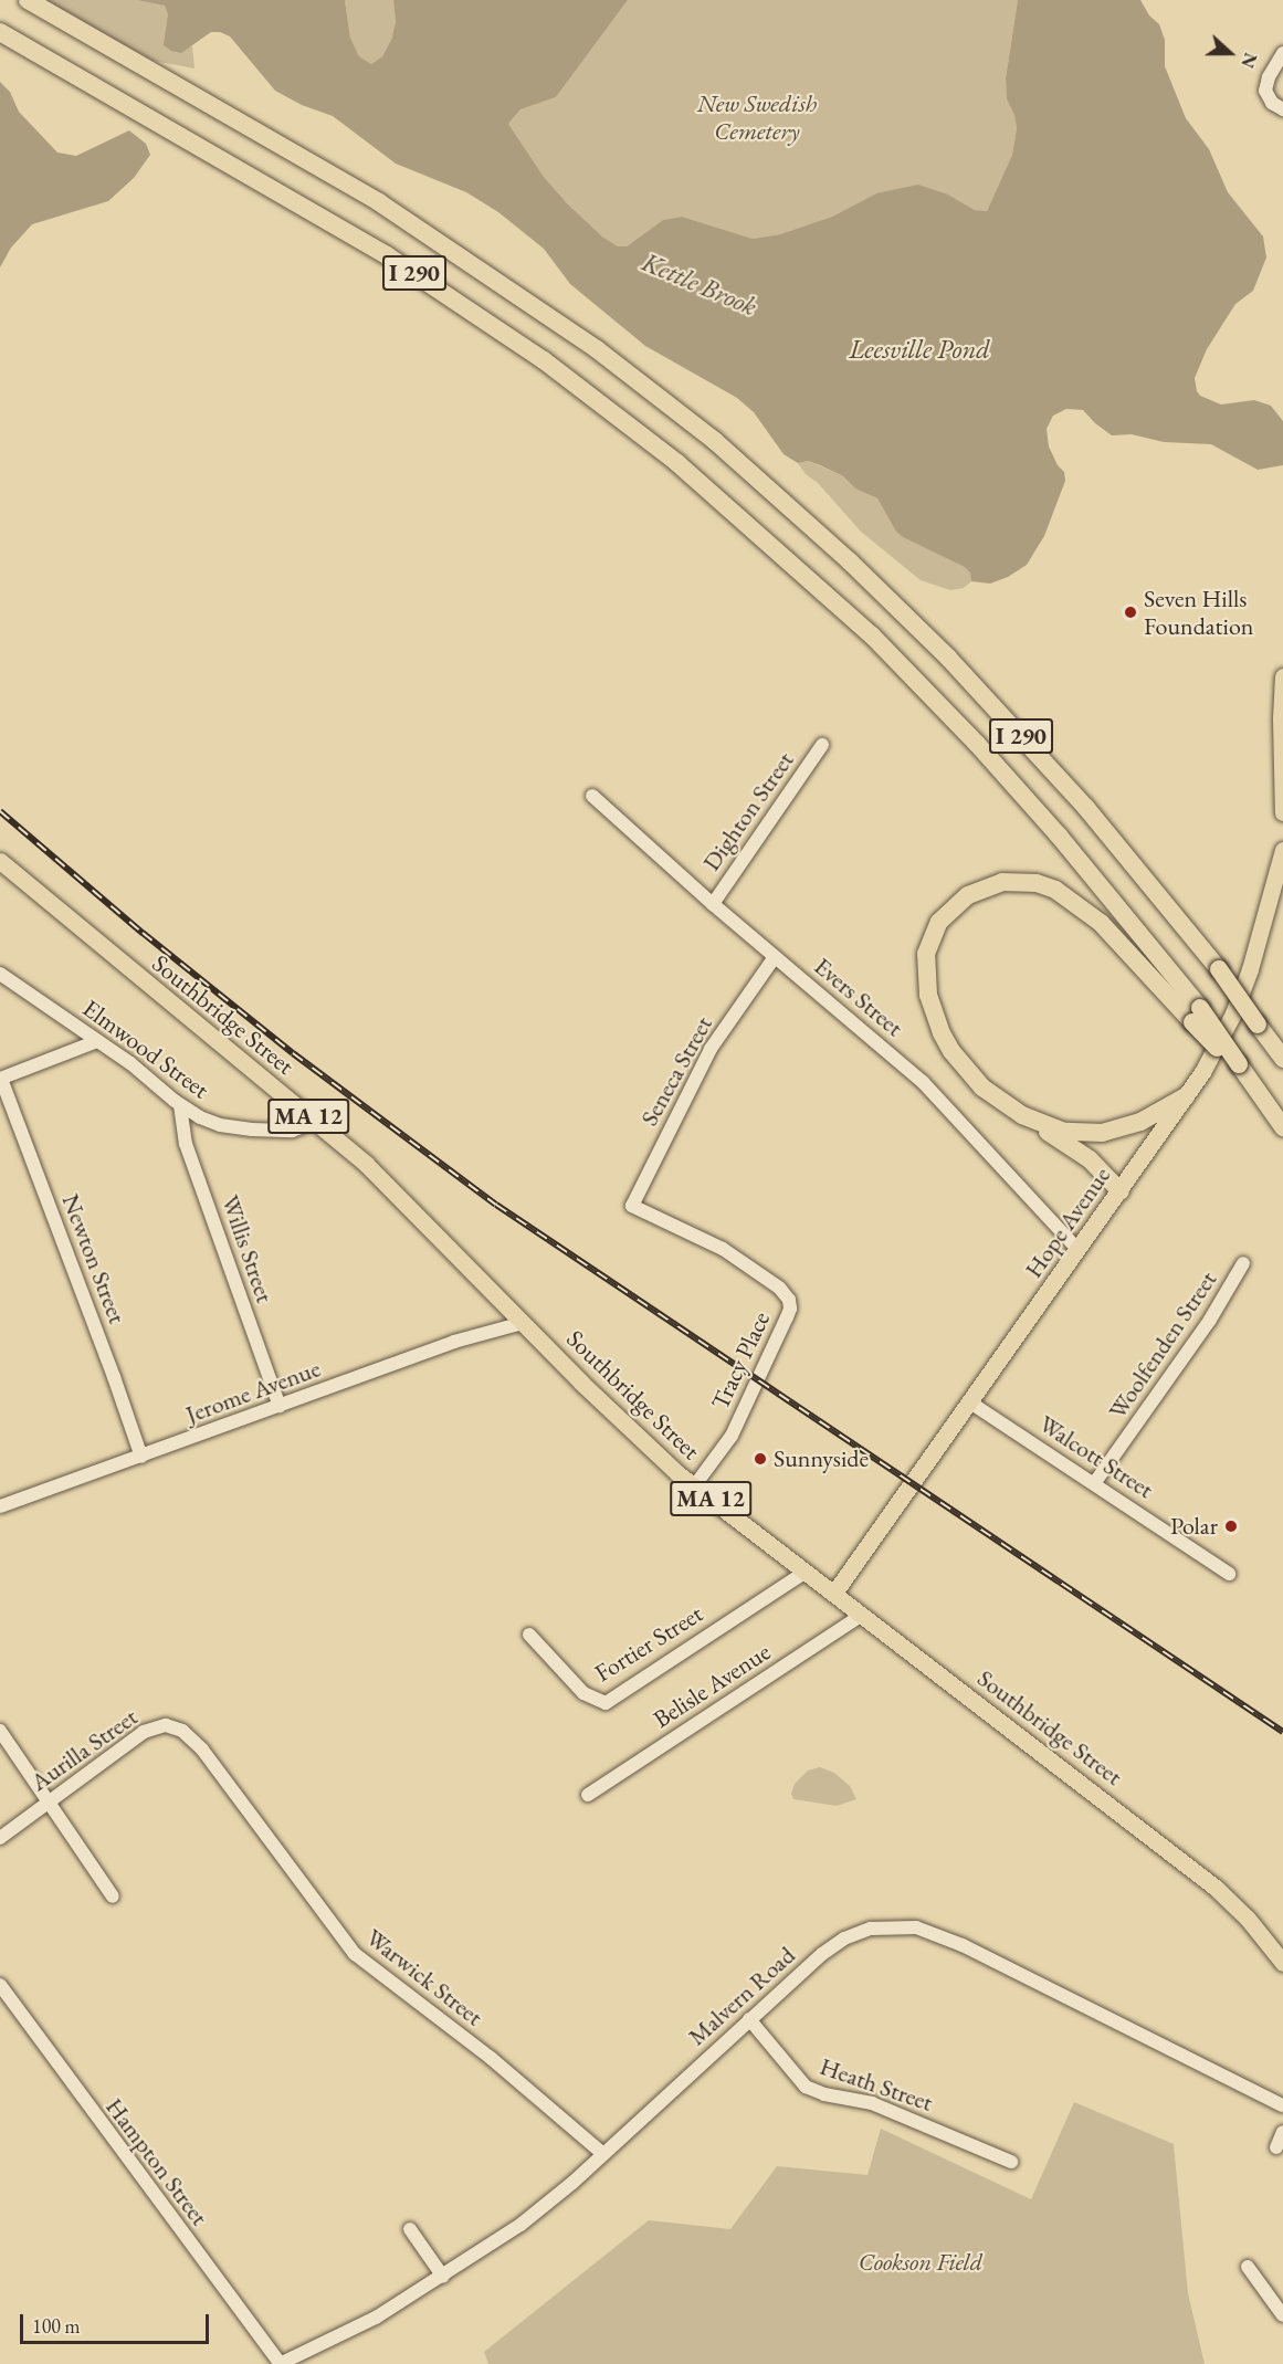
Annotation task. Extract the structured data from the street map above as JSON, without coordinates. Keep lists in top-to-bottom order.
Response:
{
  "streets": {
    "highway": ["I 290"],
    "main road": ["Southbridge Street", "MA 12", "Hope Avenue"],
    "street": [
      "Dighton Street",
      "Evers Street",
      "Elmwood Street",
      "Seneca Street",
      "Willis Street",
      "Newton Street",
      "Woolfenden Street",
      "Tracy Place",
      "Jerome Avenue",
      "Walcott Street",
      "Fortier Street",
      "Belisle Avenue",
      "Aurilla Street",
      "Warwick Street",
      "Malvern Road",
      "Heath Street",
      "Hampton Street"
    ]
  },
  "crossings": [
    ["Dighton Street", "Evers Street"],
    ["Evers Street", "Seneca Street"],
    ["Evers Street", "Hope Avenue"],
    ["Southbridge Street", "Elmwood Street"],
    ["Southbridge Street", "Hope Avenue"],
    ["Southbridge Street", "Tracy Place"],
    ["Southbridge Street", "Jerome Avenue"],
    ["Southbridge Street", "Fortier Street"],
    ["Southbridge Street", "Belisle Avenue"],
    ["Elmwood Street", "Willis Street"],
    ["Seneca Street", "Tracy Place"],
    ["Hope Avenue", "Walcott Street"],
    ["Willis Street", "Jerome Avenue"],
    ["Newton Street", "Jerome Avenue"],
    ["Woolfenden Street", "Walcott Street"],
    ["Aurilla Street", "Warwick Street"],
    ["Warwick Street", "Malvern Road"],
    ["Malvern Road", "Heath Street"],
    ["Malvern Road", "Hampton Street"]
  ],
  "water": ["Kettle Brook", "Leesville Pond"],
  "parks": ["New Swedish Cemetery", "Cookson Field"],
  "places": ["Seven Hills Foundation", "Sunnyside", "Polar"],
  "scale_bar": "100 m",
  "north": "right"
}
